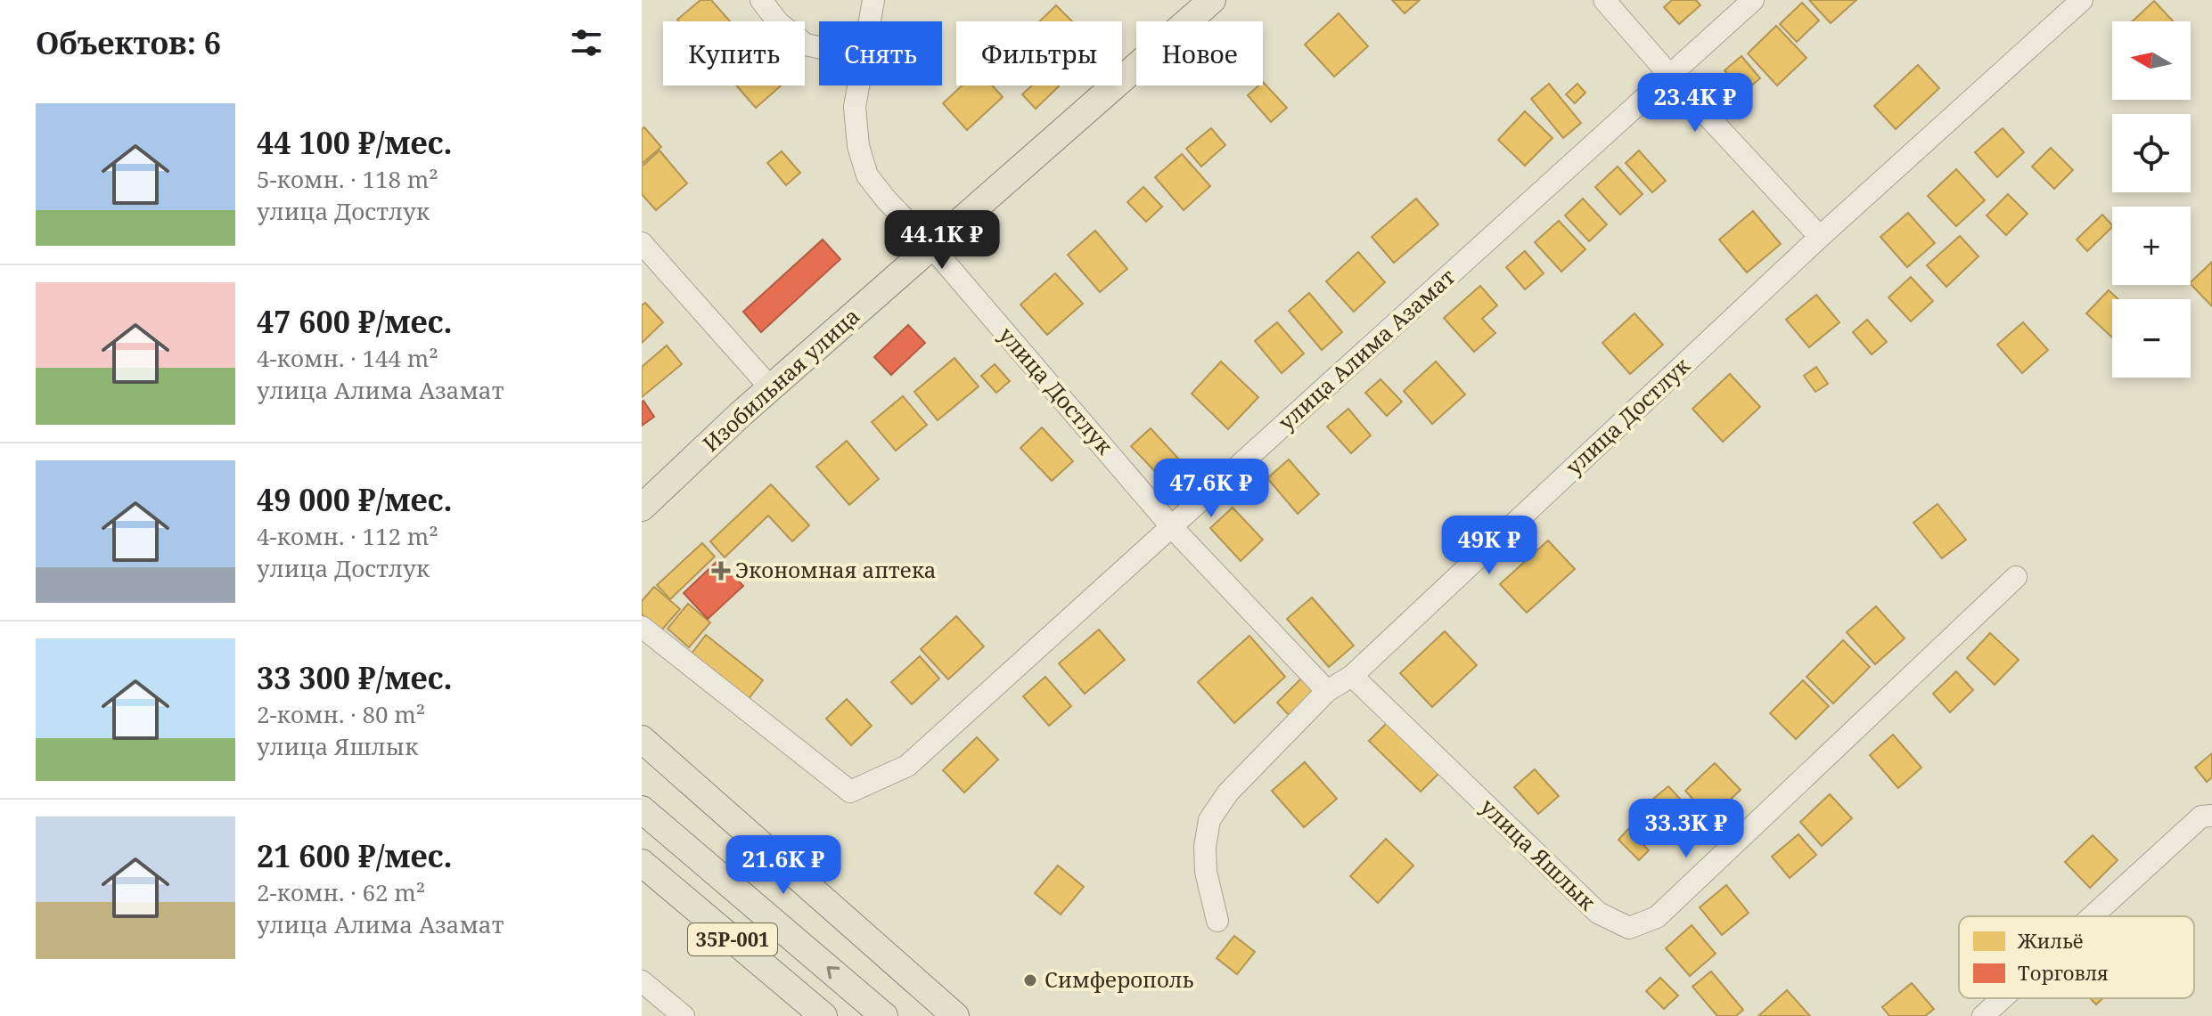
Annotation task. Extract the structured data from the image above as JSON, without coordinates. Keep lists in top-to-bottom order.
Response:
{
  "streets": {
    "main road": ["Изобильная улица", "35Р-001"],
    "street": ["улица Алима Азамат", "улица Достлук", "улица Яшлык"]
  },
  "crossings": [
    ["улица Алима Азамат", "улица Достлук"],
    ["Изобильная улица", "улица Достлук"],
    ["улица Достлук", "улица Яшлык"]
  ],
  "places": {
    "health": ["Экономная аптека"],
    "other": ["Симферополь"]
  },
  "legend": ["Жильё", "Торговля"],
  "north": "left",
  "page": {
    "heading": "Объектов: 6",
    "map_buttons": ["+", "−"],
    "chip": [
      "Купить",
      "Снять",
      "Фильтры",
      "Новое"
    ],
    "price": [
      "23.4K ₽",
      "44.1K ₽",
      "47.6K ₽",
      "49K ₽",
      "33.3K ₽",
      "21.6K ₽"
    ],
    "list": [
      {
        "name": "44 100 ₽/мес.",
        "note": "5-комн. · 118 m² · улица Достлук"
      },
      {
        "name": "47 600 ₽/мес.",
        "note": "4-комн. · 144 m² · улица Алима Азамат"
      },
      {
        "name": "49 000 ₽/мес.",
        "note": "4-комн. · 112 m² · улица Достлук"
      },
      {
        "name": "33 300 ₽/мес.",
        "note": "2-комн. · 80 m² · улица Яшлык"
      },
      {
        "name": "21 600 ₽/мес.",
        "note": "2-комн. · 62 m² · улица Алима Азамат"
      }
    ]
  }
}
